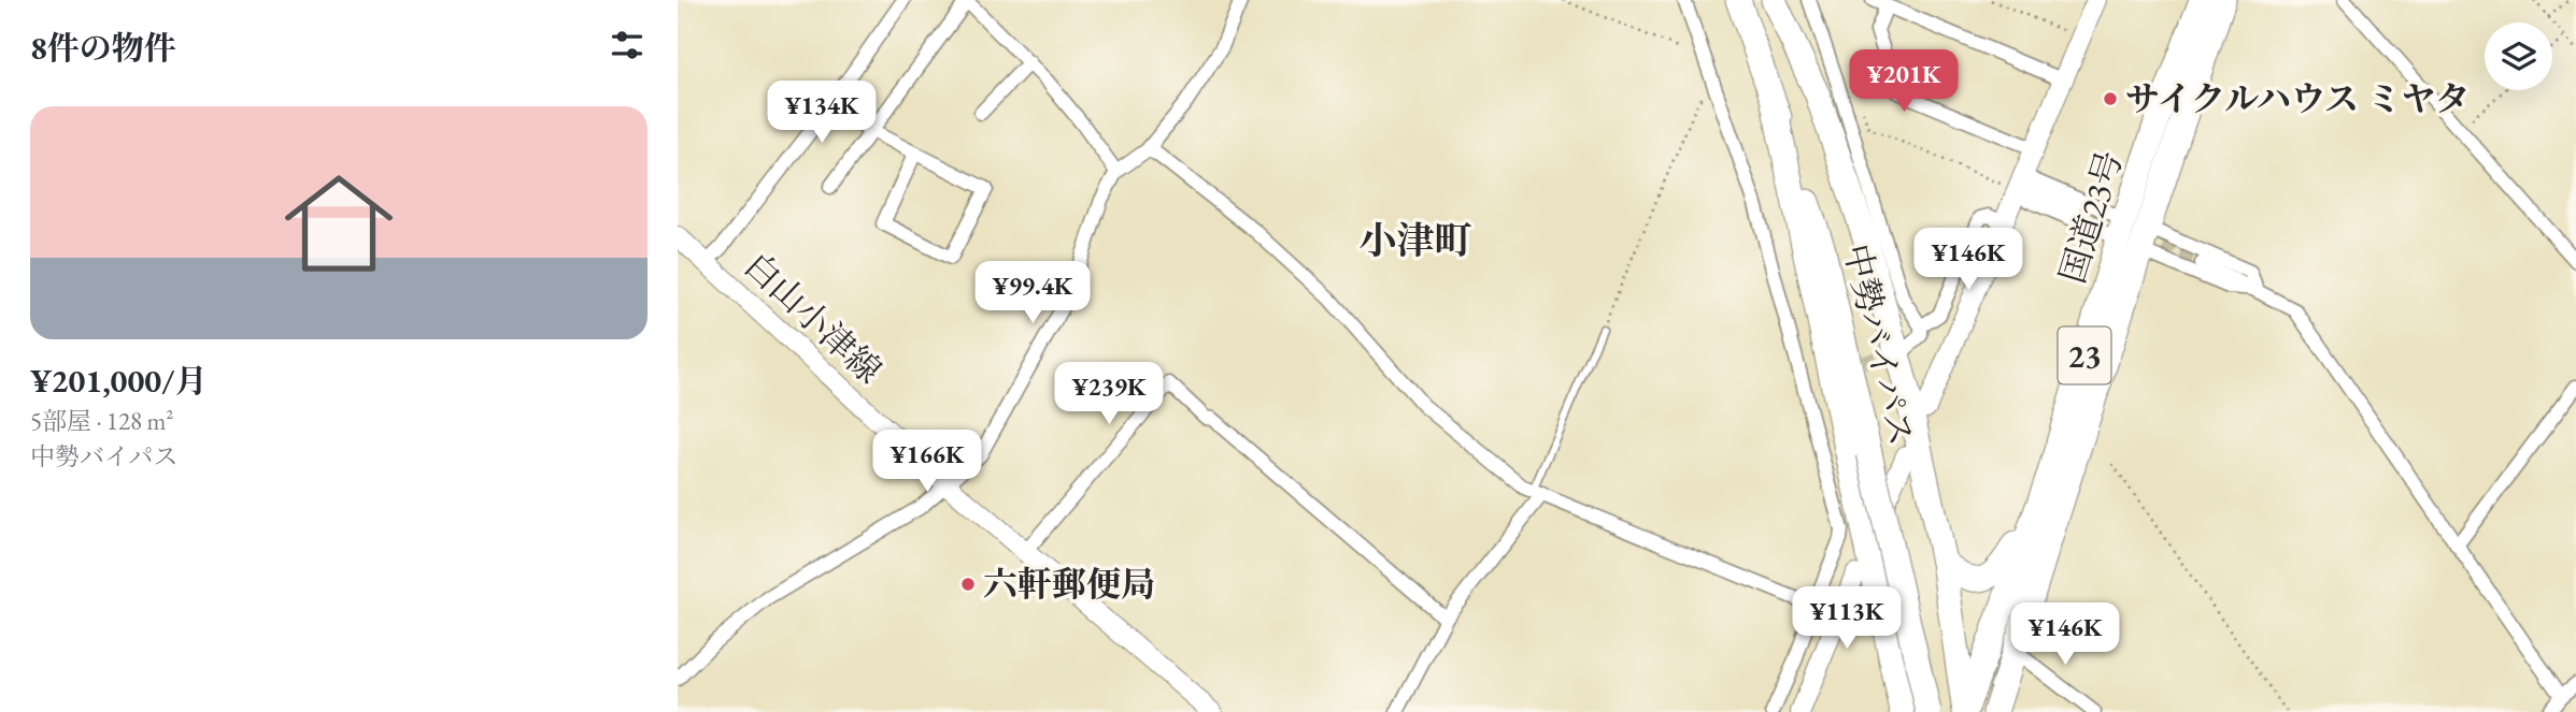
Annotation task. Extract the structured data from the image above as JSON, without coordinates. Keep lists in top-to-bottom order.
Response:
{
  "streets": {
    "highway": ["国道23号", "中勢バイパス", "23"],
    "main road": ["白山小津線"]
  },
  "crossings": [
    ["国道23号", "23"]
  ],
  "districts": ["小津町"],
  "places": ["サイクルハウス ミヤタ", "六軒郵便局"],
  "page": {
    "heading": "8件の物件",
    "price": [
      "¥201K",
      "¥134K",
      "¥146K",
      "¥99.4K",
      "¥239K",
      "¥166K",
      "¥113K",
      "¥146K"
    ],
    "list": [
      {
        "name": "¥201,000/月",
        "note": "5部屋 · 128 m² · 中勢バイパス"
      }
    ]
  }
}
